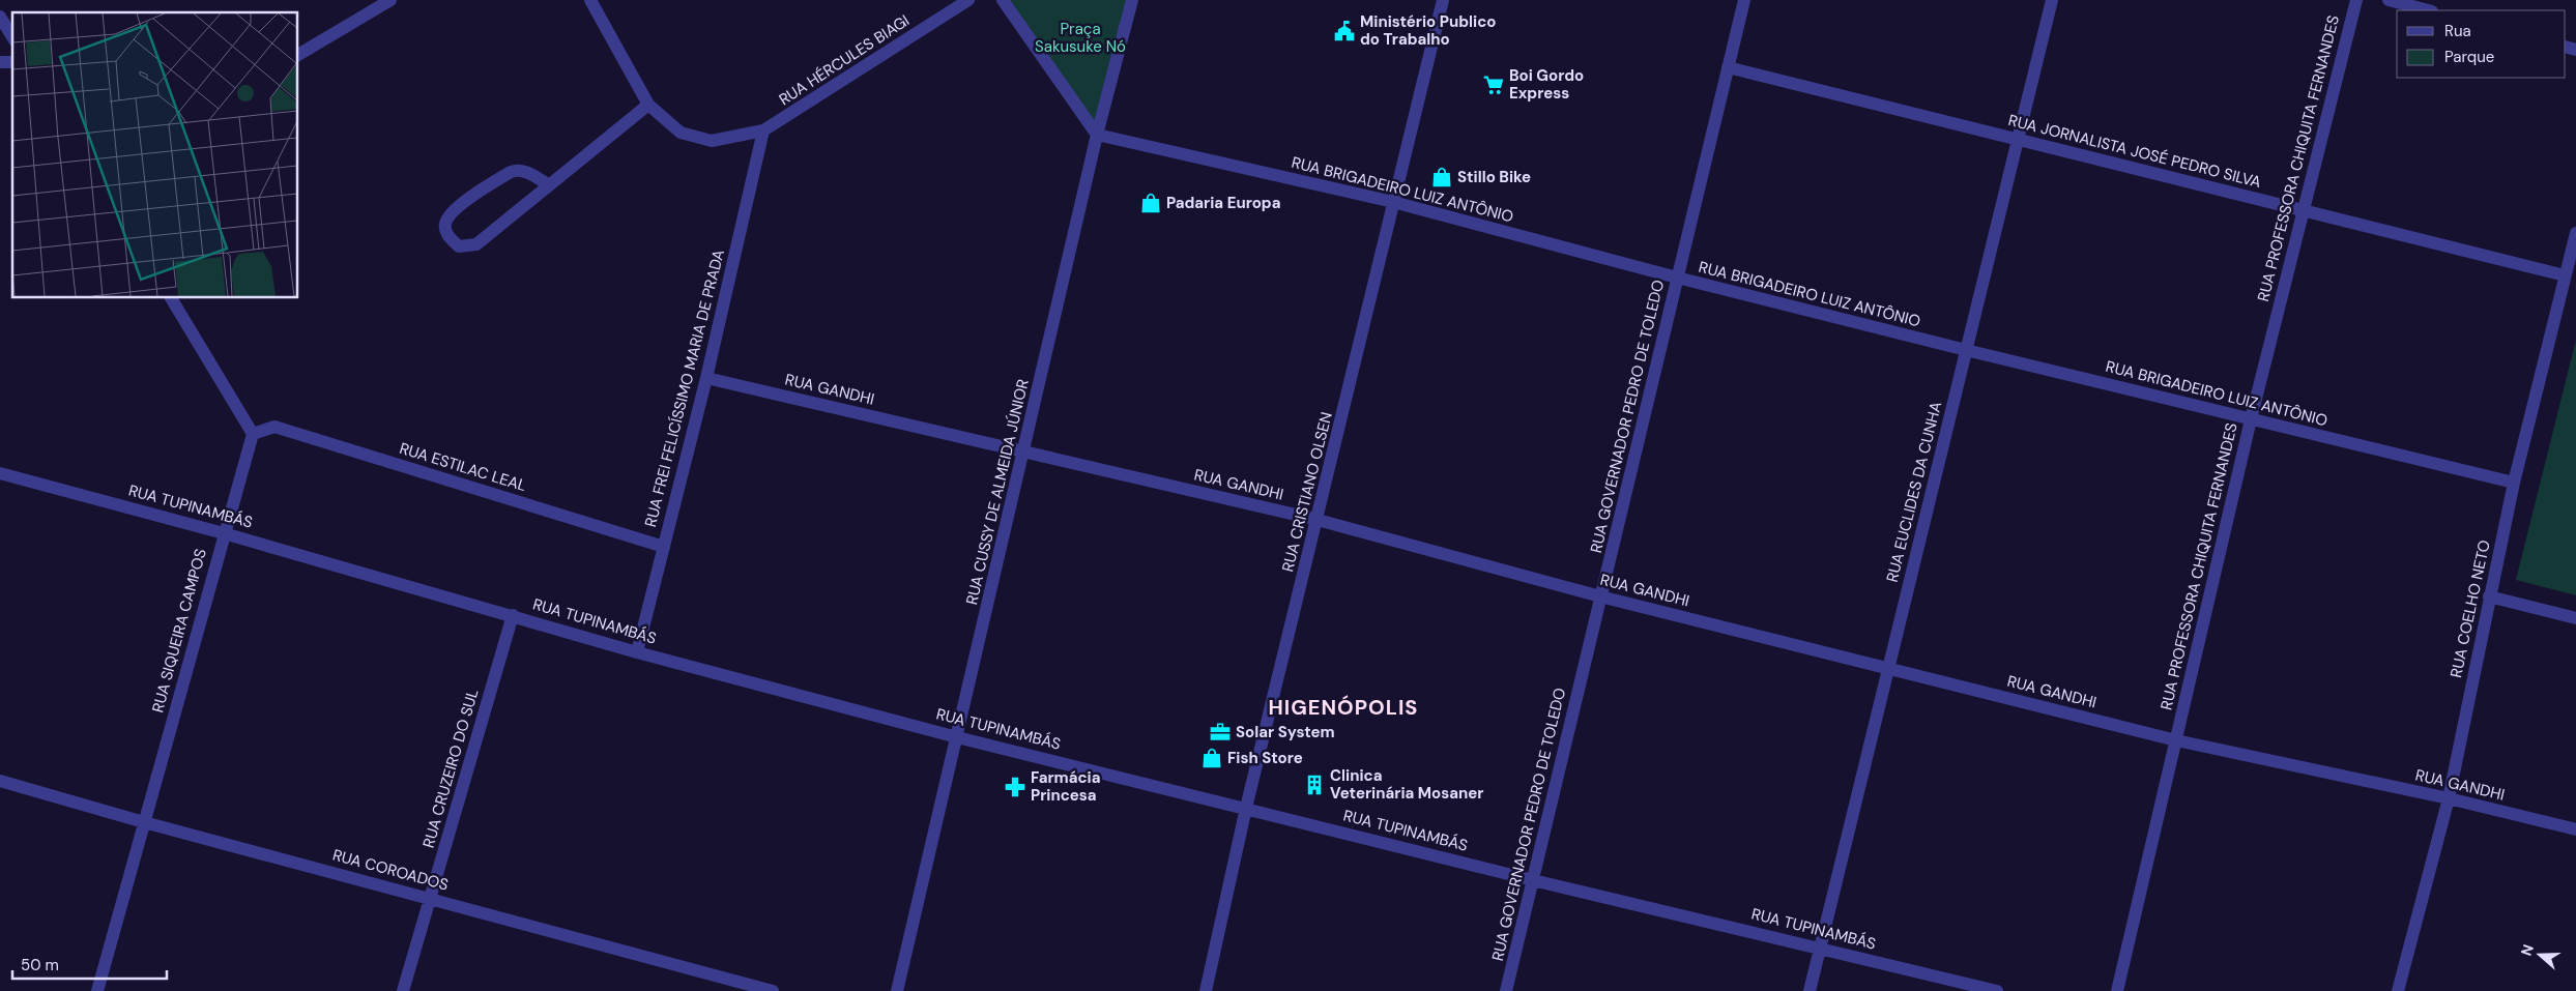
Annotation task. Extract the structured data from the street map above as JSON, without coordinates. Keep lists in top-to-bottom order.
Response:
{
  "streets": {
    "street": [
      "RUA HÉRCULES BIAGI",
      "RUA JORNALISTA JOSÉ PEDRO SILVA",
      "RUA PROFESSORA CHIQUITA FERNANDES",
      "RUA BRIGADEIRO LUIZ ANTÔNIO",
      "RUA FREI FELICÍSSIMO MARIA DE PRADA",
      "RUA GANDHI",
      "RUA GOVERNADOR PEDRO DE TOLEDO",
      "RUA ESTILAC LEAL",
      "RUA CUSSY DE ALMEIDA JÚNIOR",
      "RUA CRISTIANO OLSEN",
      "RUA EUCLIDES DA CUNHA",
      "RUA TUPINAMBÁS",
      "RUA COELHO NETO",
      "RUA SIQUEIRA CAMPOS",
      "RUA CRUZEIRO DO SUL",
      "RUA COROADOS"
    ]
  },
  "crossings": [
    ["RUA HÉRCULES BIAGI", "RUA FREI FELICÍSSIMO MARIA DE PRADA"],
    ["RUA JORNALISTA JOSÉ PEDRO SILVA", "RUA PROFESSORA CHIQUITA FERNANDES"],
    ["RUA JORNALISTA JOSÉ PEDRO SILVA", "RUA GOVERNADOR PEDRO DE TOLEDO"],
    ["RUA JORNALISTA JOSÉ PEDRO SILVA", "RUA EUCLIDES DA CUNHA"],
    ["RUA JORNALISTA JOSÉ PEDRO SILVA", "RUA COELHO NETO"],
    ["RUA PROFESSORA CHIQUITA FERNANDES", "RUA BRIGADEIRO LUIZ ANTÔNIO"],
    ["RUA PROFESSORA CHIQUITA FERNANDES", "RUA GANDHI"],
    ["RUA BRIGADEIRO LUIZ ANTÔNIO", "RUA GOVERNADOR PEDRO DE TOLEDO"],
    ["RUA BRIGADEIRO LUIZ ANTÔNIO", "RUA CUSSY DE ALMEIDA JÚNIOR"],
    ["RUA BRIGADEIRO LUIZ ANTÔNIO", "RUA CRISTIANO OLSEN"],
    ["RUA BRIGADEIRO LUIZ ANTÔNIO", "RUA EUCLIDES DA CUNHA"],
    ["RUA BRIGADEIRO LUIZ ANTÔNIO", "RUA COELHO NETO"],
    ["RUA FREI FELICÍSSIMO MARIA DE PRADA", "RUA GANDHI"],
    ["RUA FREI FELICÍSSIMO MARIA DE PRADA", "RUA ESTILAC LEAL"],
    ["RUA FREI FELICÍSSIMO MARIA DE PRADA", "RUA TUPINAMBÁS"],
    ["RUA GANDHI", "RUA GOVERNADOR PEDRO DE TOLEDO"],
    ["RUA GANDHI", "RUA CUSSY DE ALMEIDA JÚNIOR"],
    ["RUA GANDHI", "RUA CRISTIANO OLSEN"],
    ["RUA GANDHI", "RUA EUCLIDES DA CUNHA"],
    ["RUA GANDHI", "RUA COELHO NETO"],
    ["RUA GOVERNADOR PEDRO DE TOLEDO", "RUA TUPINAMBÁS"],
    ["RUA ESTILAC LEAL", "RUA SIQUEIRA CAMPOS"],
    ["RUA CUSSY DE ALMEIDA JÚNIOR", "RUA TUPINAMBÁS"],
    ["RUA CRISTIANO OLSEN", "RUA TUPINAMBÁS"],
    ["RUA EUCLIDES DA CUNHA", "RUA TUPINAMBÁS"],
    ["RUA TUPINAMBÁS", "RUA SIQUEIRA CAMPOS"],
    ["RUA TUPINAMBÁS", "RUA CRUZEIRO DO SUL"],
    ["RUA SIQUEIRA CAMPOS", "RUA COROADOS"],
    ["RUA CRUZEIRO DO SUL", "RUA COROADOS"]
  ],
  "districts": ["HIGENÓPOLIS"],
  "parks": ["Praça Sakusuke Nó"],
  "places": {
    "public building": ["Ministério Publico do Trabalho"],
    "supermarket": ["Boi Gordo Express"],
    "shop": ["Stillo Bike", "Padaria Europa", "Fish Store"],
    "office": ["Solar System"],
    "building": ["Clinica Veterinária Mosaner"],
    "pharmacy": ["Farmácia Princesa"]
  },
  "legend": ["Rua", "Parque"],
  "scale_bar": "50 m",
  "north": "left"
}
